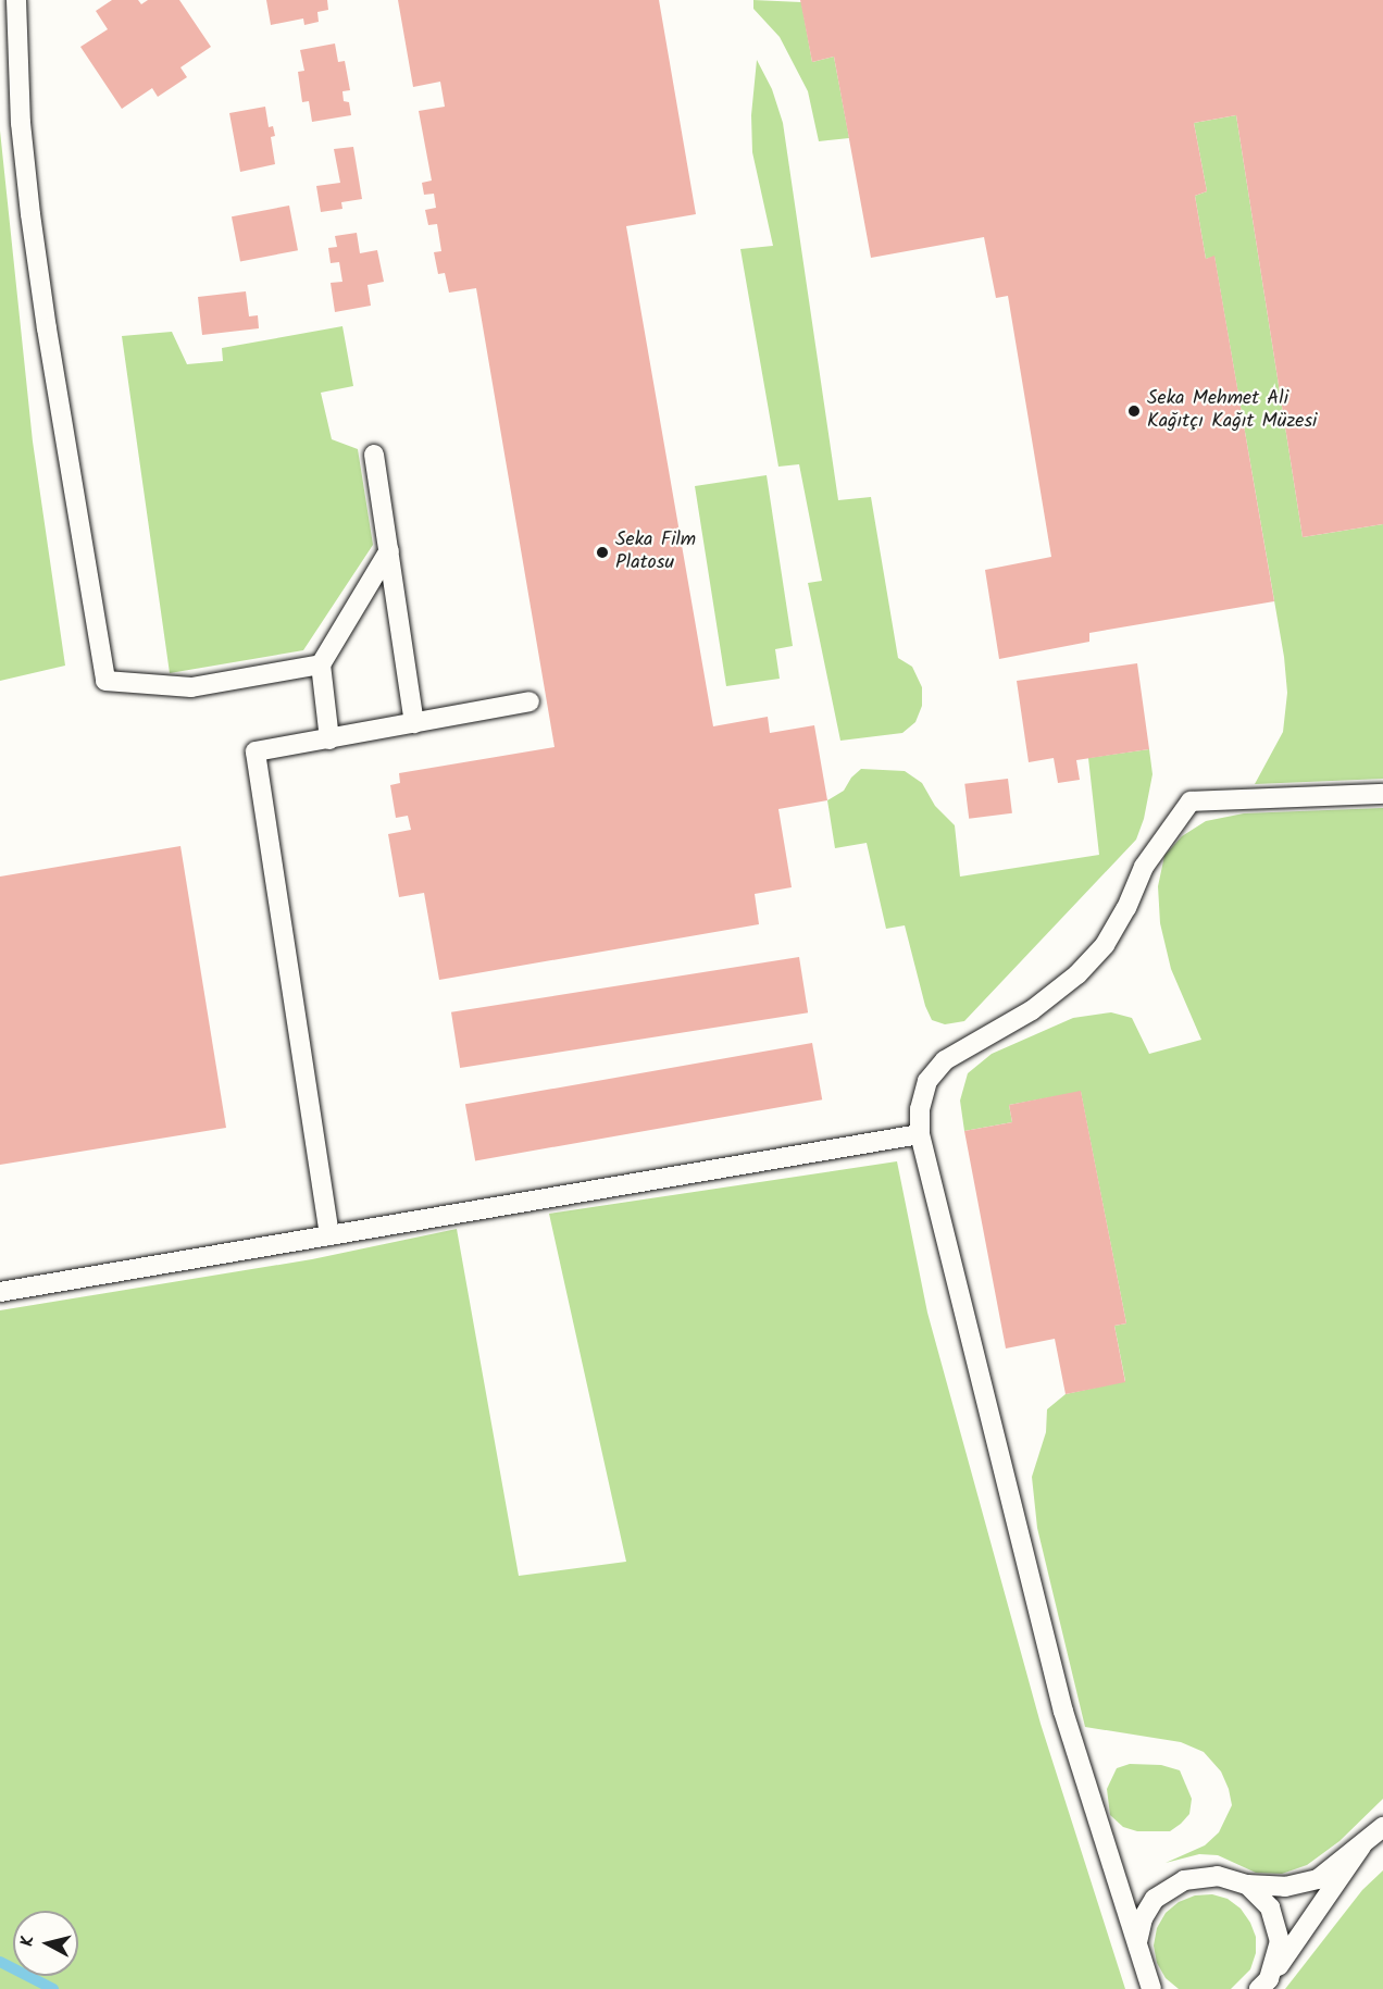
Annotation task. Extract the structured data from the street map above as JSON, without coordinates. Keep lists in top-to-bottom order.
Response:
{
  "places": ["Seka Mehmet Ali Kağıtçı Kağıt Müzesi", "Seka Film Platosu"],
  "north": "left"
}
